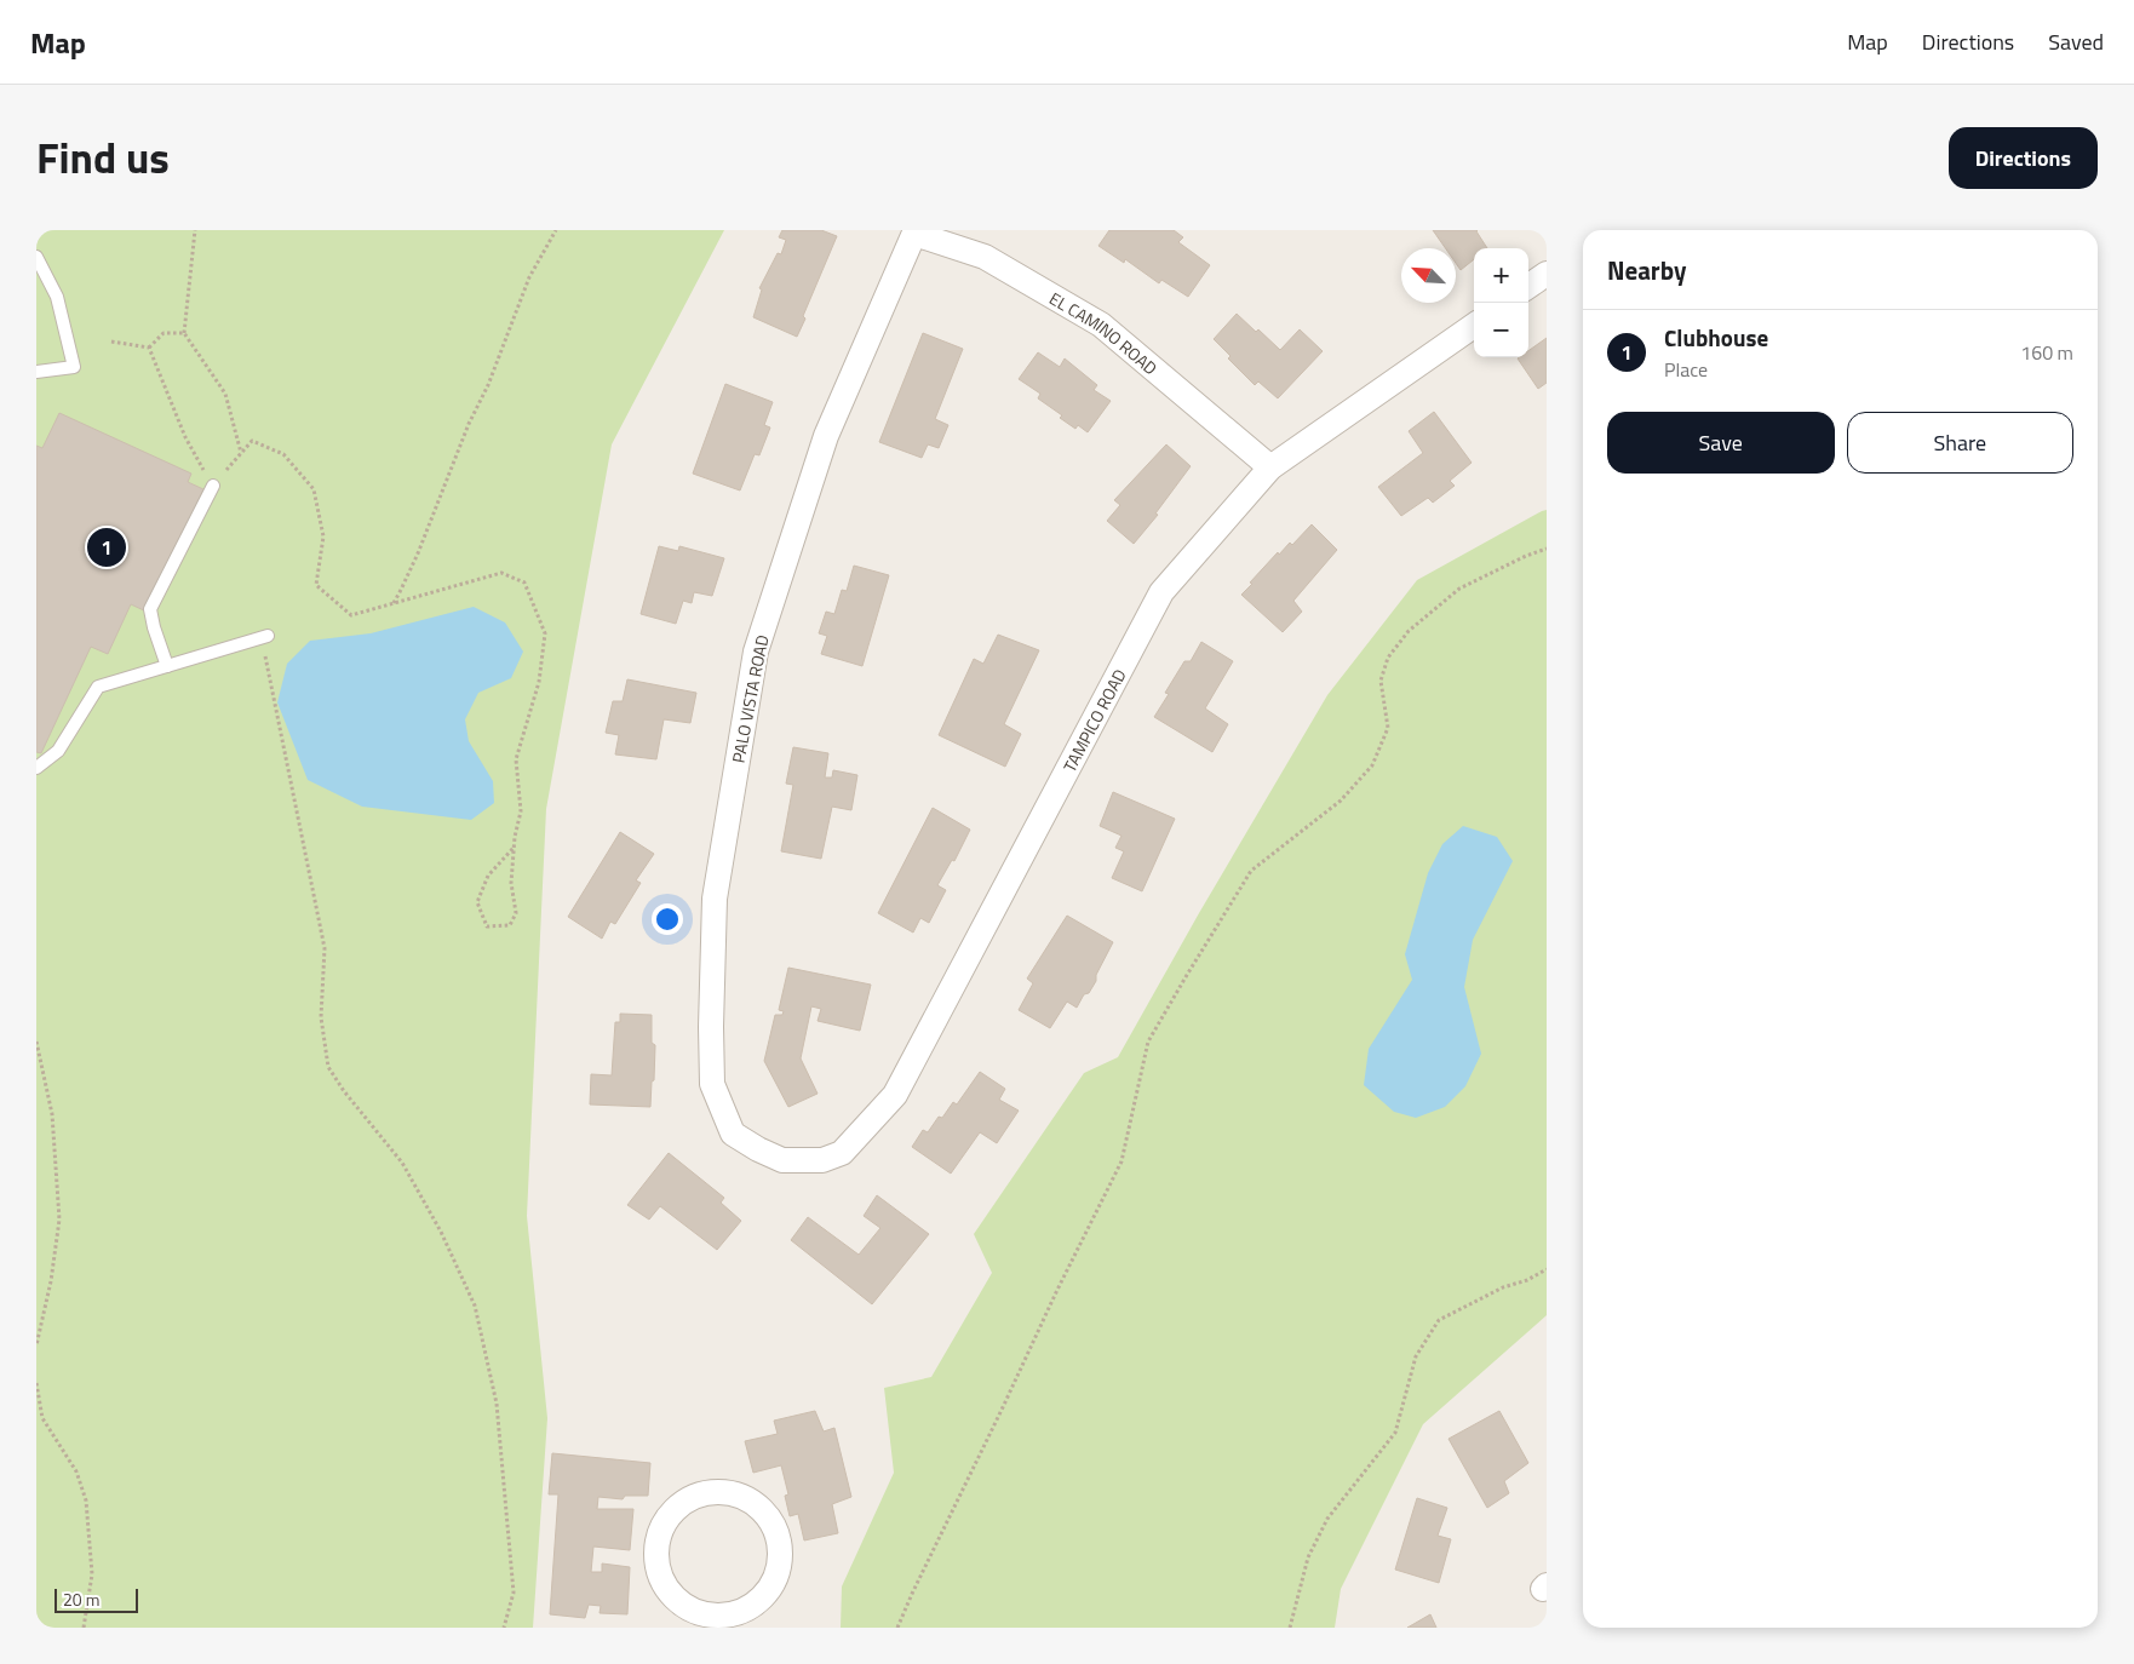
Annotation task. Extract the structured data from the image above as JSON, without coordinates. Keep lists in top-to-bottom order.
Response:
{
  "streets": {
    "street": ["EL CAMINO ROAD", "PALO VISTA ROAD", "TAMPICO ROAD"]
  },
  "crossings": [
    ["EL CAMINO ROAD", "PALO VISTA ROAD"],
    ["EL CAMINO ROAD", "TAMPICO ROAD"],
    ["PALO VISTA ROAD", "TAMPICO ROAD"]
  ],
  "scale_bar": "20 m",
  "north": "top left",
  "page": {
    "header": "Map",
    "nav": ["Map", "Directions", "Saved"],
    "title": "Find us",
    "buttons": [
      "Directions",
      ["Save", "Share"]
    ],
    "heading": "Nearby",
    "map_buttons": ["+", "−"],
    "list": [
      {
        "mark": "1",
        "name": "Clubhouse",
        "note": "Place",
        "value": "160 m"
      }
    ],
    "pins": "1",
    "scale": "20 m"
  }
}
